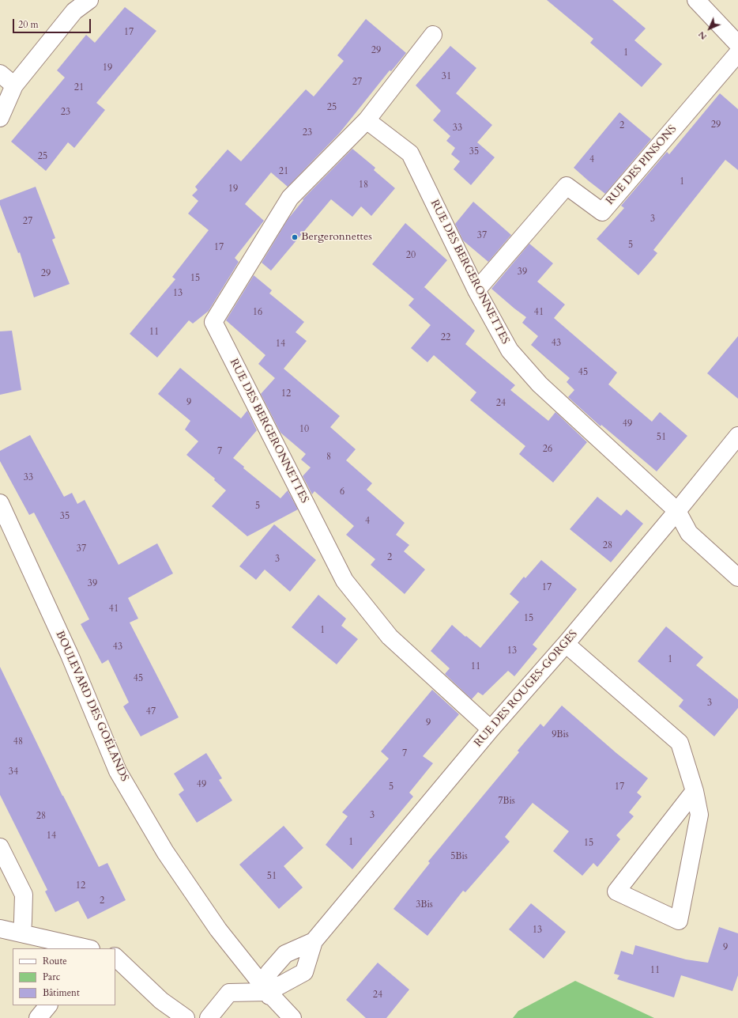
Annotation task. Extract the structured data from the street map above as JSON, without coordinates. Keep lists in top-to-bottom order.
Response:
{
  "streets": {
    "street": [
      "RUE DES PINSONS",
      "RUE DES BERGERONNETTES",
      "RUE DES ROUGES-GORGES",
      "BOULEVARD DES GOÉLANDS"
    ]
  },
  "crossings": [
    ["RUE DES PINSONS", "RUE DES BERGERONNETTES"],
    ["RUE DES BERGERONNETTES", "RUE DES ROUGES-GORGES"],
    ["RUE DES ROUGES-GORGES", "BOULEVARD DES GOÉLANDS"]
  ],
  "places": ["Bergeronnettes"],
  "house_numbers": [
    "17",
    "29",
    "1",
    "19",
    "31",
    "27",
    "21",
    "25",
    "23",
    "29",
    "2",
    "33",
    "23",
    "35",
    "25",
    "4",
    "21",
    "1",
    "18",
    "19",
    "3",
    "27",
    "37",
    "5",
    "17",
    "20",
    "39",
    "29",
    "15",
    "13",
    "16",
    "41",
    "11",
    "22",
    "43",
    "14",
    "45",
    "12",
    "9",
    "24",
    "49",
    "10",
    "51",
    "26",
    "7",
    "8",
    "33",
    "6",
    "5",
    "35",
    "4",
    "28",
    "37",
    "2",
    "3",
    "39",
    "17",
    "41",
    "15",
    "1",
    "43",
    "13",
    "1",
    "11",
    "45",
    "3",
    "47",
    "9",
    "9Bis",
    "48",
    "7",
    "34",
    "49",
    "5",
    "17",
    "7Bis",
    "3",
    "28",
    "14",
    "1",
    "15",
    "5Bis",
    "51",
    "12",
    "2",
    "3Bis",
    "13",
    "9",
    "11",
    "24"
  ],
  "legend": ["Route", "Parc", "Bâtiment"],
  "scale_bar": "20 m",
  "north": "bottom left"
}
